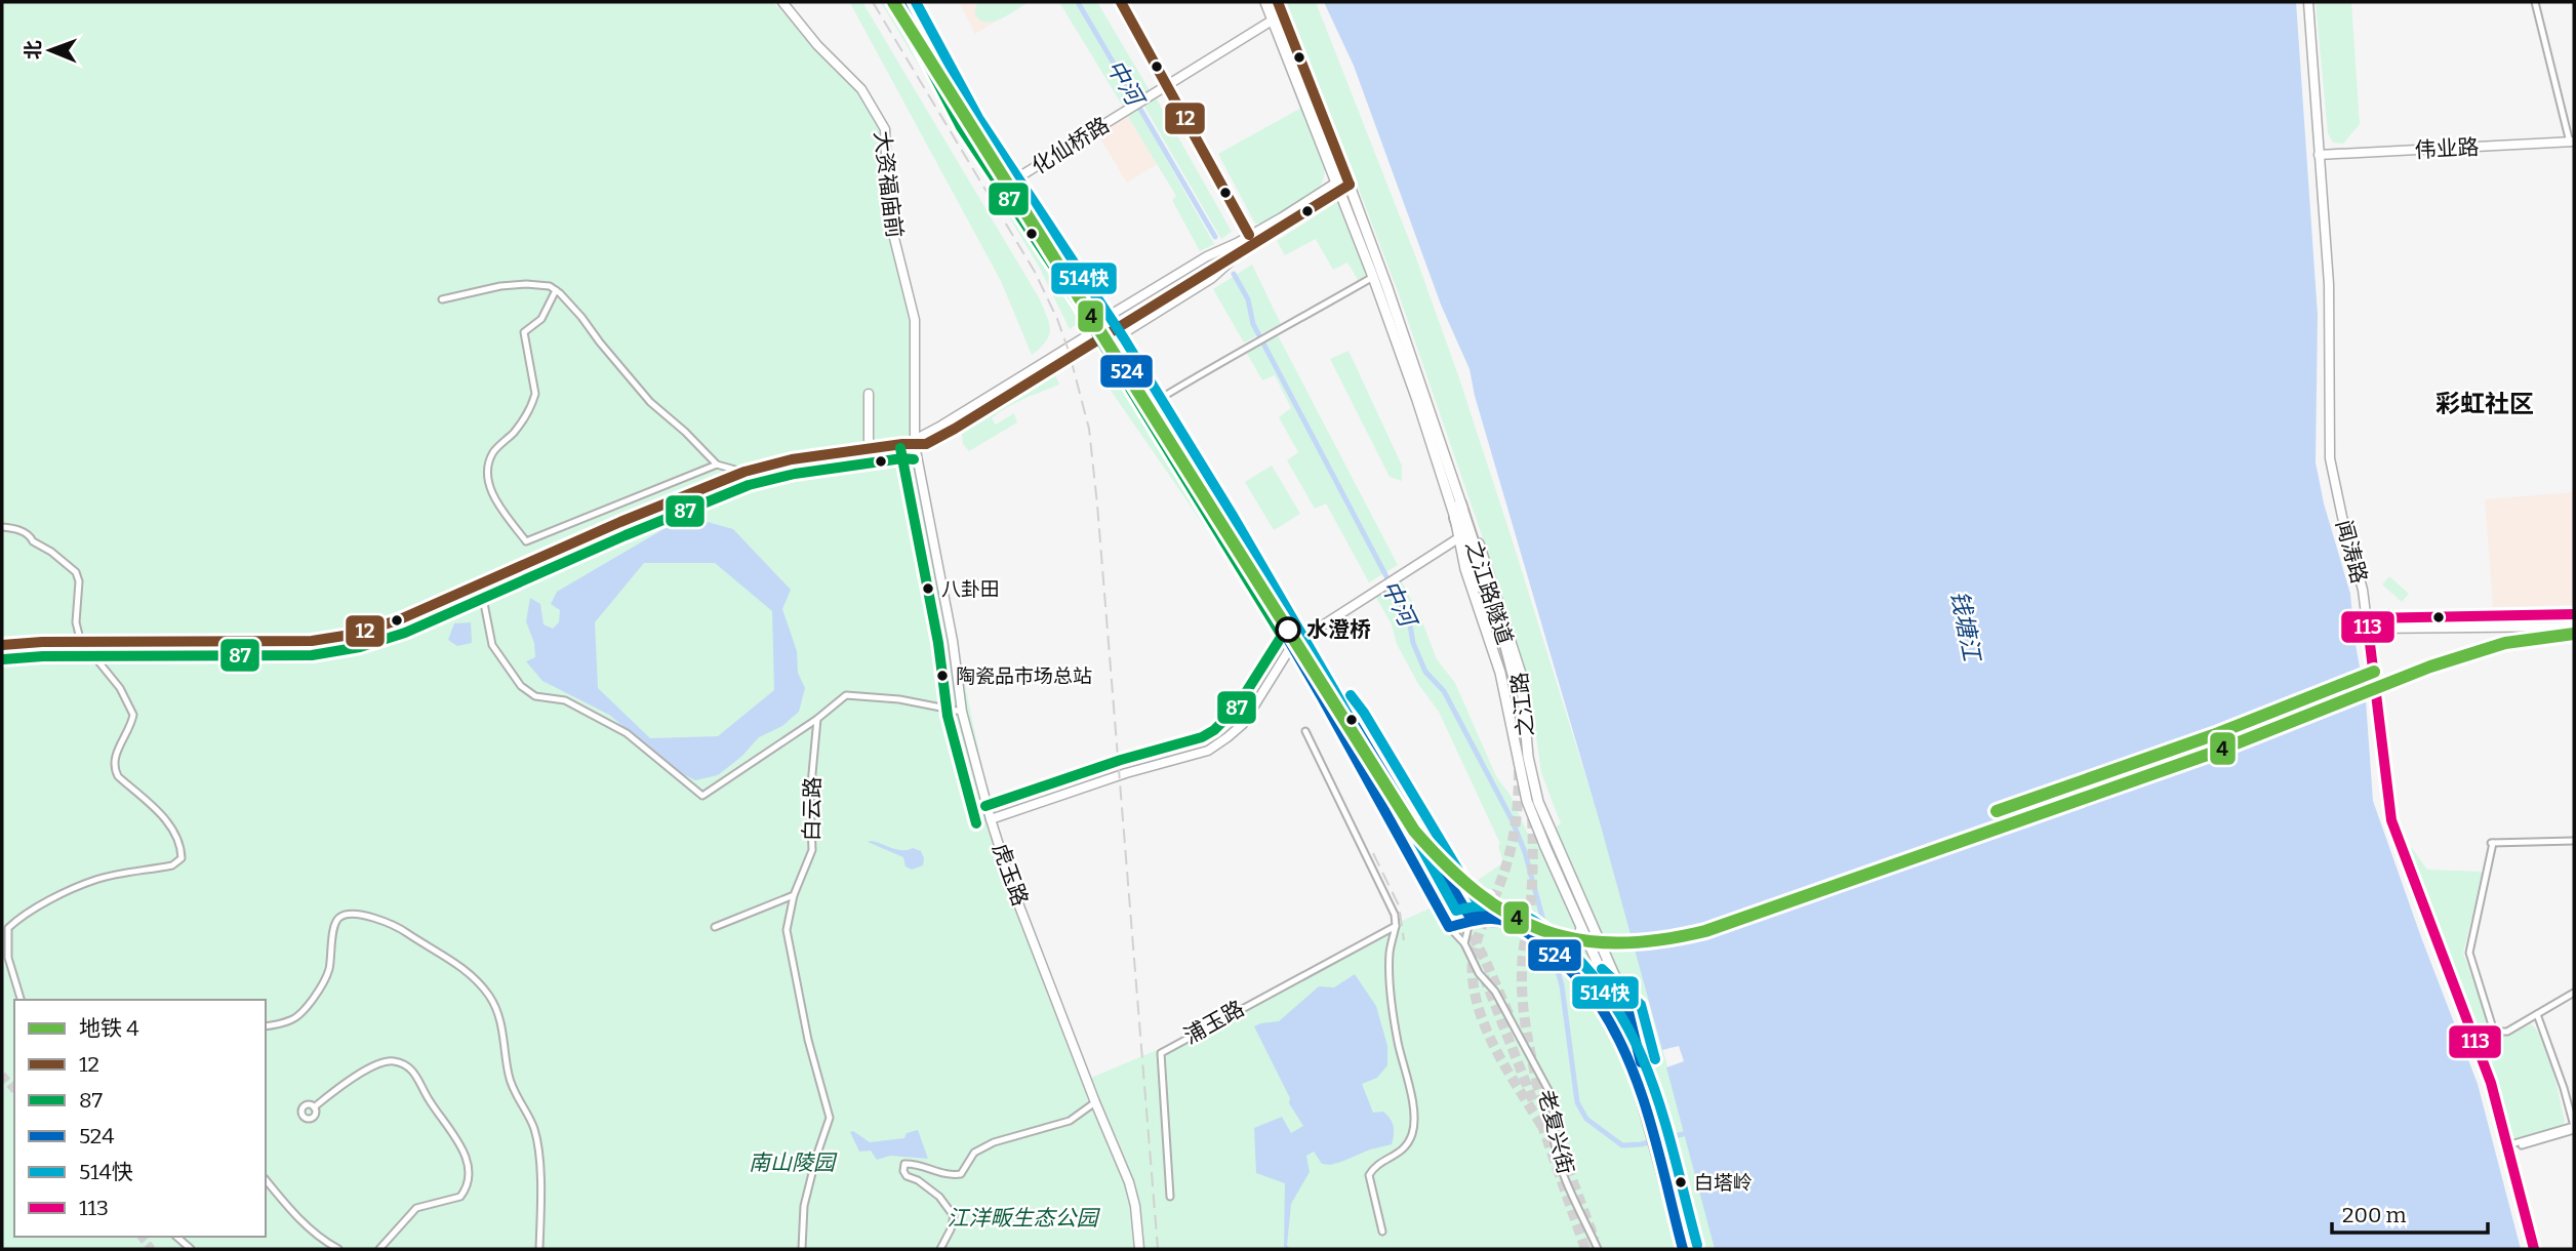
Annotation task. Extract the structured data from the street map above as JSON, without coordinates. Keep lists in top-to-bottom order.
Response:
{
  "streets": {
    "highway": ["之江路隧道"],
    "main road": ["之江路"],
    "street": [
      "化仙桥路",
      "伟业路",
      "大资福庙前",
      "闻涛路",
      "白云路",
      "虎玉路",
      "浦玉路",
      "老复兴街"
    ]
  },
  "crossings": [
    ["化仙桥路", "之江路"],
    ["伟业路", "闻涛路"],
    ["大资福庙前", "虎玉路"],
    ["之江路隧道", "之江路"]
  ],
  "districts": ["彩虹社区"],
  "water": ["中河", "钱塘江"],
  "parks": ["南山陵园", "江洋畈生态公园"],
  "places": [
    "八卦田",
    "水澄桥",
    "陶瓷品市场总站",
    "白塔岭"
  ],
  "lines": [
    "metro line 4",
    "transit line 12",
    "transit line 524",
    "transit line 514快",
    "transit line 87",
    "transit line 113"
  ],
  "legend": [
    "地铁 4",
    "12",
    "87",
    "524",
    "514快",
    "113"
  ],
  "scale_bar": "200 m",
  "north": "left"
}
